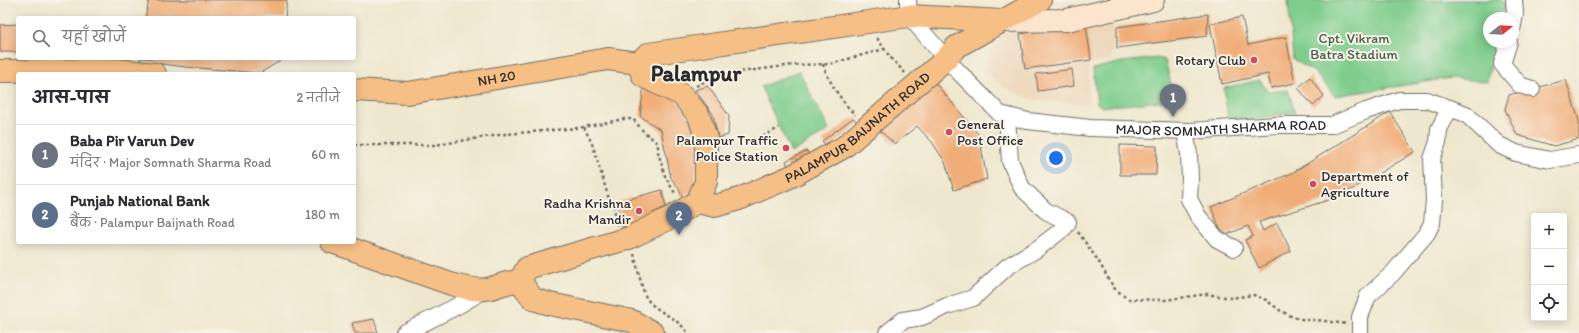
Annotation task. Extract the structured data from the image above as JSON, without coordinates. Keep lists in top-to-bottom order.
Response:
{
  "streets": {
    "main road": ["NH 20", "PALAMPUR BAIJNATH ROAD"],
    "street": ["MAJOR SOMNATH SHARMA ROAD"]
  },
  "crossings": [
    ["PALAMPUR BAIJNATH ROAD", "MAJOR SOMNATH SHARMA ROAD"]
  ],
  "districts": ["Palampur"],
  "parks": ["Cpt. Vikram Batra Stadium"],
  "places": [
    "Rotary Club",
    "General Post Office",
    "Palampur Traffic Police Station",
    "Department of Agriculture",
    "Radha Krishna Mandir"
  ],
  "north": "right",
  "page": {
    "search": "यहाँ खोजें",
    "heading": ["आस-पास", "2 नतीजे"],
    "pins": ["1", "2"],
    "list": [
      {
        "mark": "1",
        "name": "Baba Pir Varun Dev",
        "note": "मंदिर · Major Somnath Sharma Road",
        "value": "60 m"
      },
      {
        "mark": "2",
        "name": "Punjab National Bank",
        "note": "बैंक · Palampur Baijnath Road",
        "value": "180 m"
      }
    ],
    "map_buttons": ["+", "−"]
  }
}
